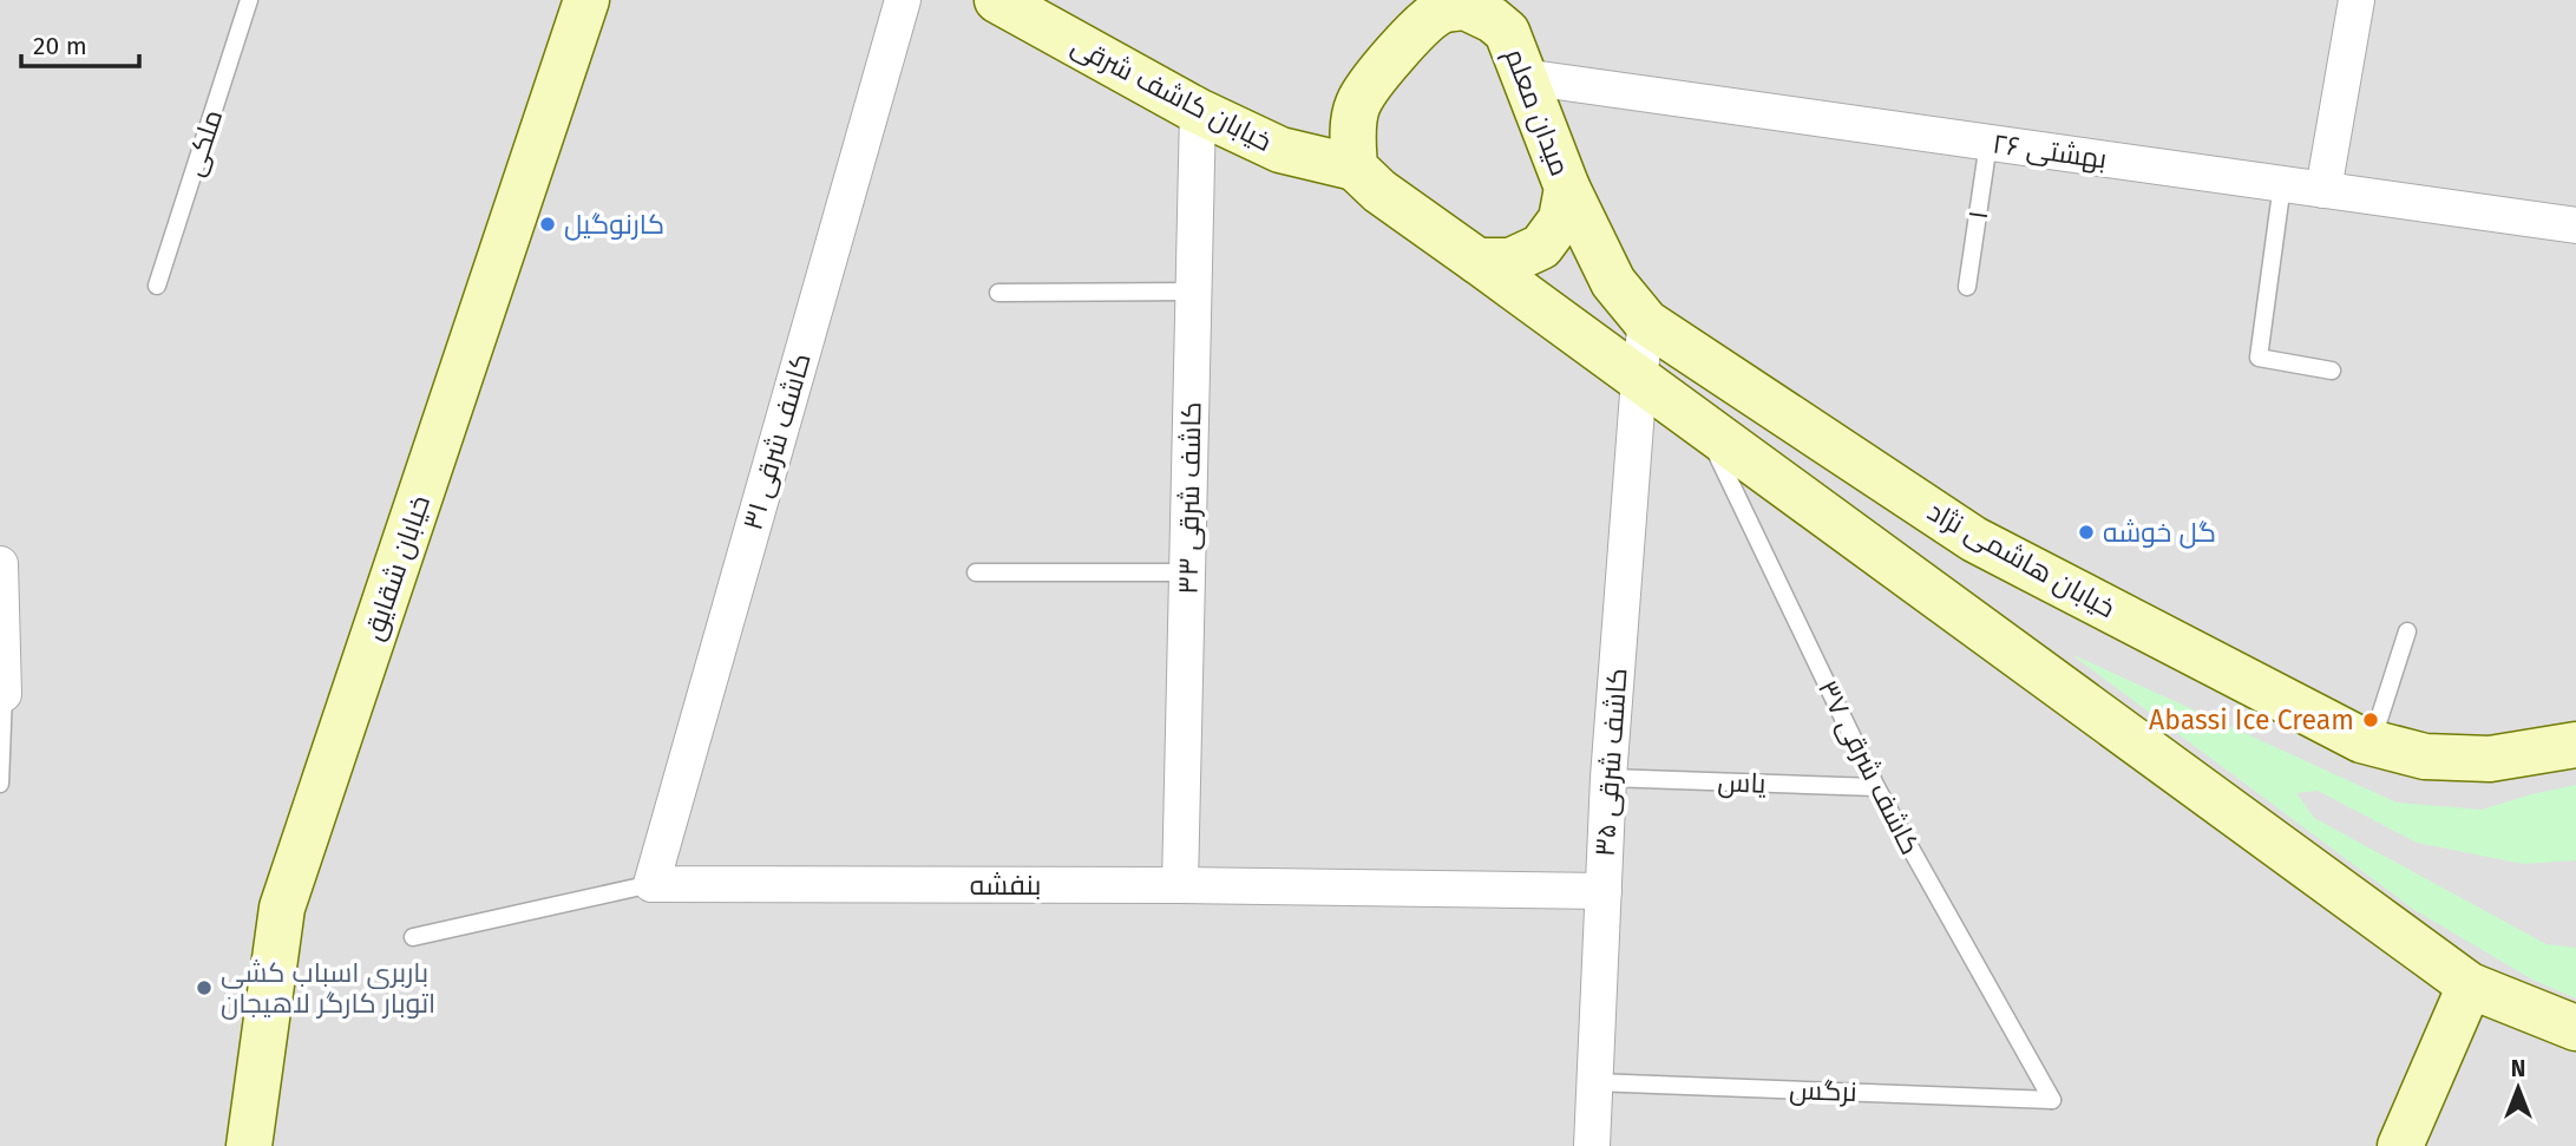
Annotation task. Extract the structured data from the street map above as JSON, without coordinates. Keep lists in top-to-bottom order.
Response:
{
  "streets": {
    "main road": [
      "خیابان کاشف شرقی",
      "میدان معلم",
      "خیابان هاشمی نژاد",
      "خیابان شقایق"
    ],
    "street": [
      "بهشتی ۲۶",
      "کاشف شرقی ۳۱",
      "کاشف شرقی ۳۳",
      "کاشف شرقی ۳۵",
      "بنفشه"
    ],
    "lane": [
      "ملکی",
      "۱",
      "کاشف شرقی ۳۷",
      "یاس",
      "نرگس"
    ]
  },
  "crossings": [
    ["خیابان کاشف شرقی", "میدان معلم"],
    ["خیابان کاشف شرقی", "بهشتی ۲۶"],
    ["خیابان کاشف شرقی", "کاشف شرقی ۳۳"],
    ["خیابان کاشف شرقی", "خیابان هاشمی نژاد"],
    ["میدان معلم", "بهشتی ۲۶"],
    ["میدان معلم", "خیابان هاشمی نژاد"],
    ["بهشتی ۲۶", "۱"],
    ["بهشتی ۲۶", "خیابان هاشمی نژاد"],
    ["کاشف شرقی ۳۱", "بنفشه"],
    ["کاشف شرقی ۳۳", "بنفشه"],
    ["خیابان هاشمی نژاد", "کاشف شرقی ۳۵"],
    ["کاشف شرقی ۳۵", "یاس"],
    ["کاشف شرقی ۳۵", "بنفشه"],
    ["کاشف شرقی ۳۵", "نرگس"],
    ["کاشف شرقی ۳۷", "یاس"],
    ["کاشف شرقی ۳۷", "نرگس"]
  ],
  "places": [
    "کارنوگیل",
    "گل خوشه",
    "Abassi Ice Cream",
    "باربری اسباب کشی اتوبار کارگر لاهیجان"
  ],
  "scale_bar": "20 m",
  "north": "top"
}
